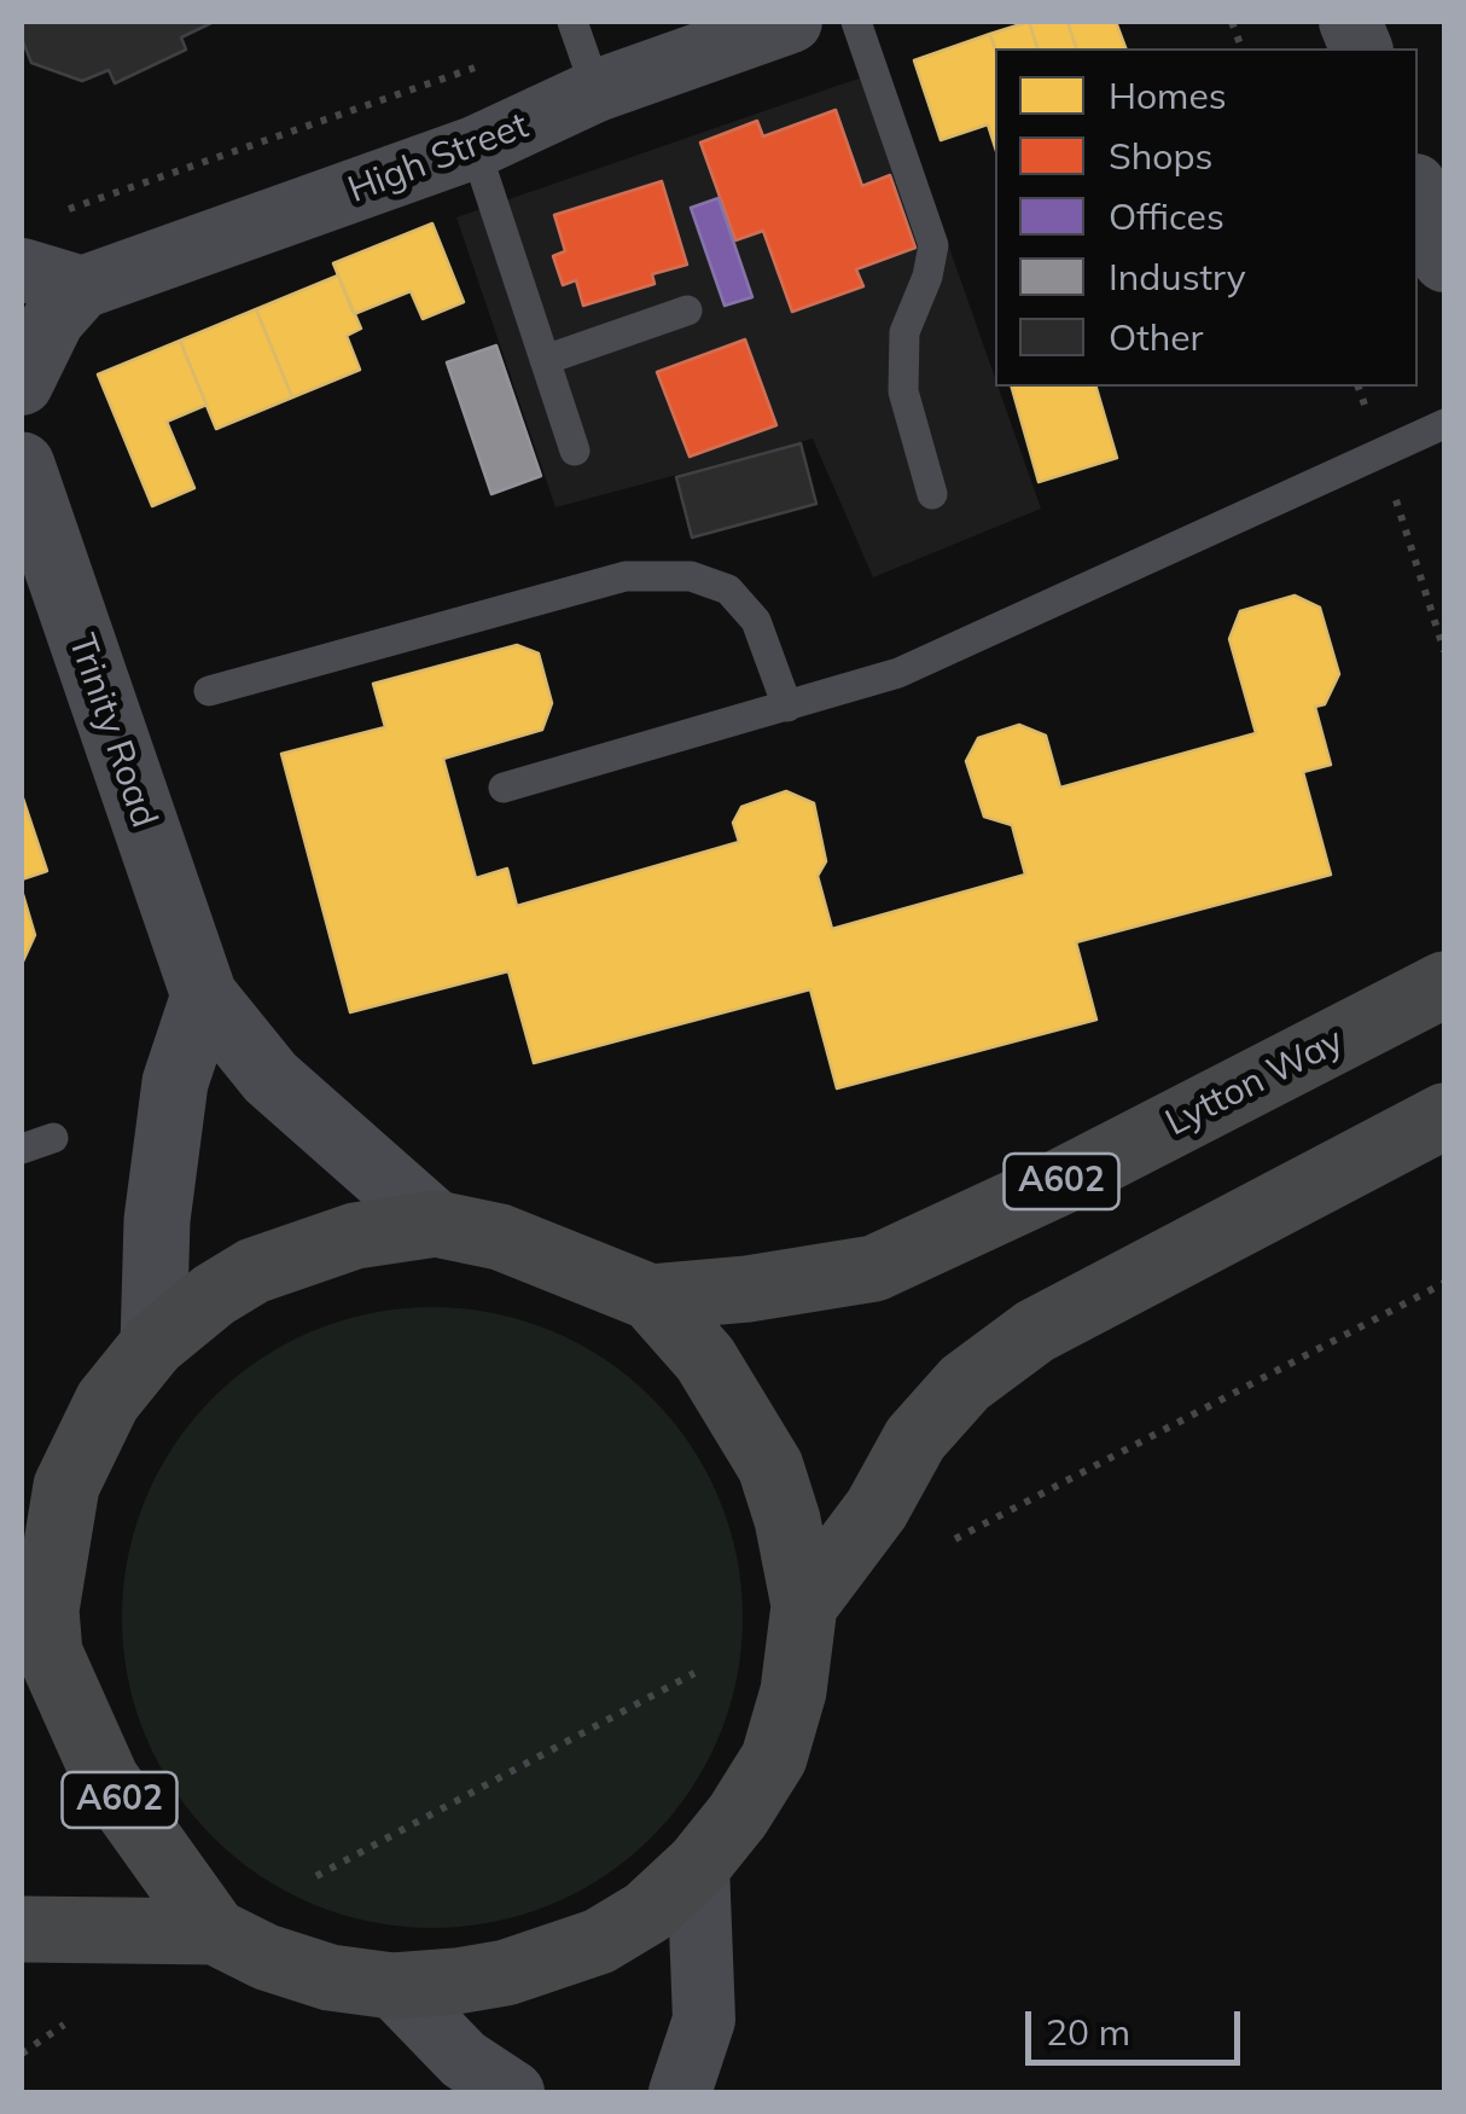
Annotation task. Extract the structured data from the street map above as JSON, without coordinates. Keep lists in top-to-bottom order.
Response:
{
  "streets": {
    "main road": ["Lytton Way", "A602"],
    "street": ["High Street", "Trinity Road"]
  },
  "crossings": [
    ["Trinity Road", "Lytton Way"]
  ],
  "legend": [
    "Homes",
    "Shops",
    "Offices",
    "Industry",
    "Other"
  ],
  "scale_bar": "20 m"
}
